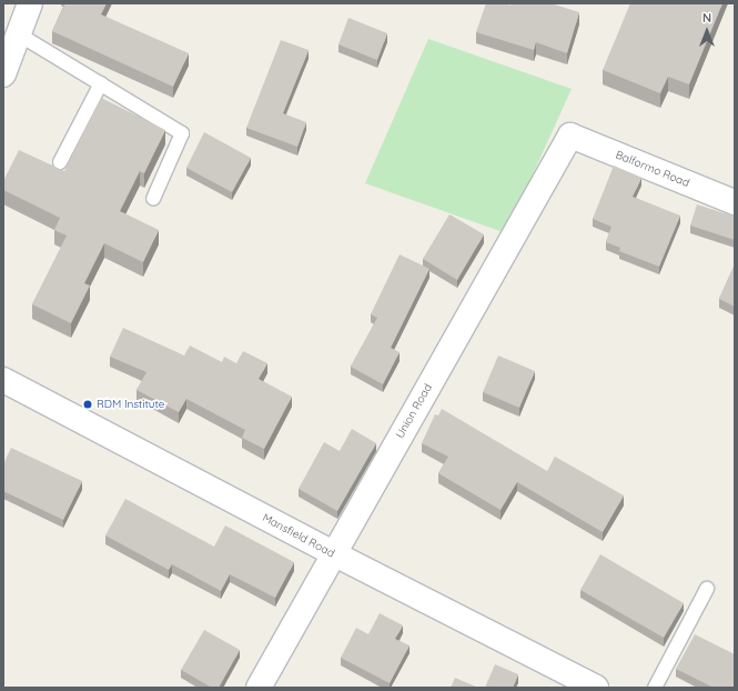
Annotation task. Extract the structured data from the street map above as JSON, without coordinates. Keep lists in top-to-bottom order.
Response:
{
  "streets": {
    "street": ["Balformo Road", "Union Road", "Mansfield Road"]
  },
  "crossings": [
    ["Balformo Road", "Union Road"],
    ["Union Road", "Mansfield Road"]
  ],
  "places": ["RDM Institute"],
  "north": "top"
}
